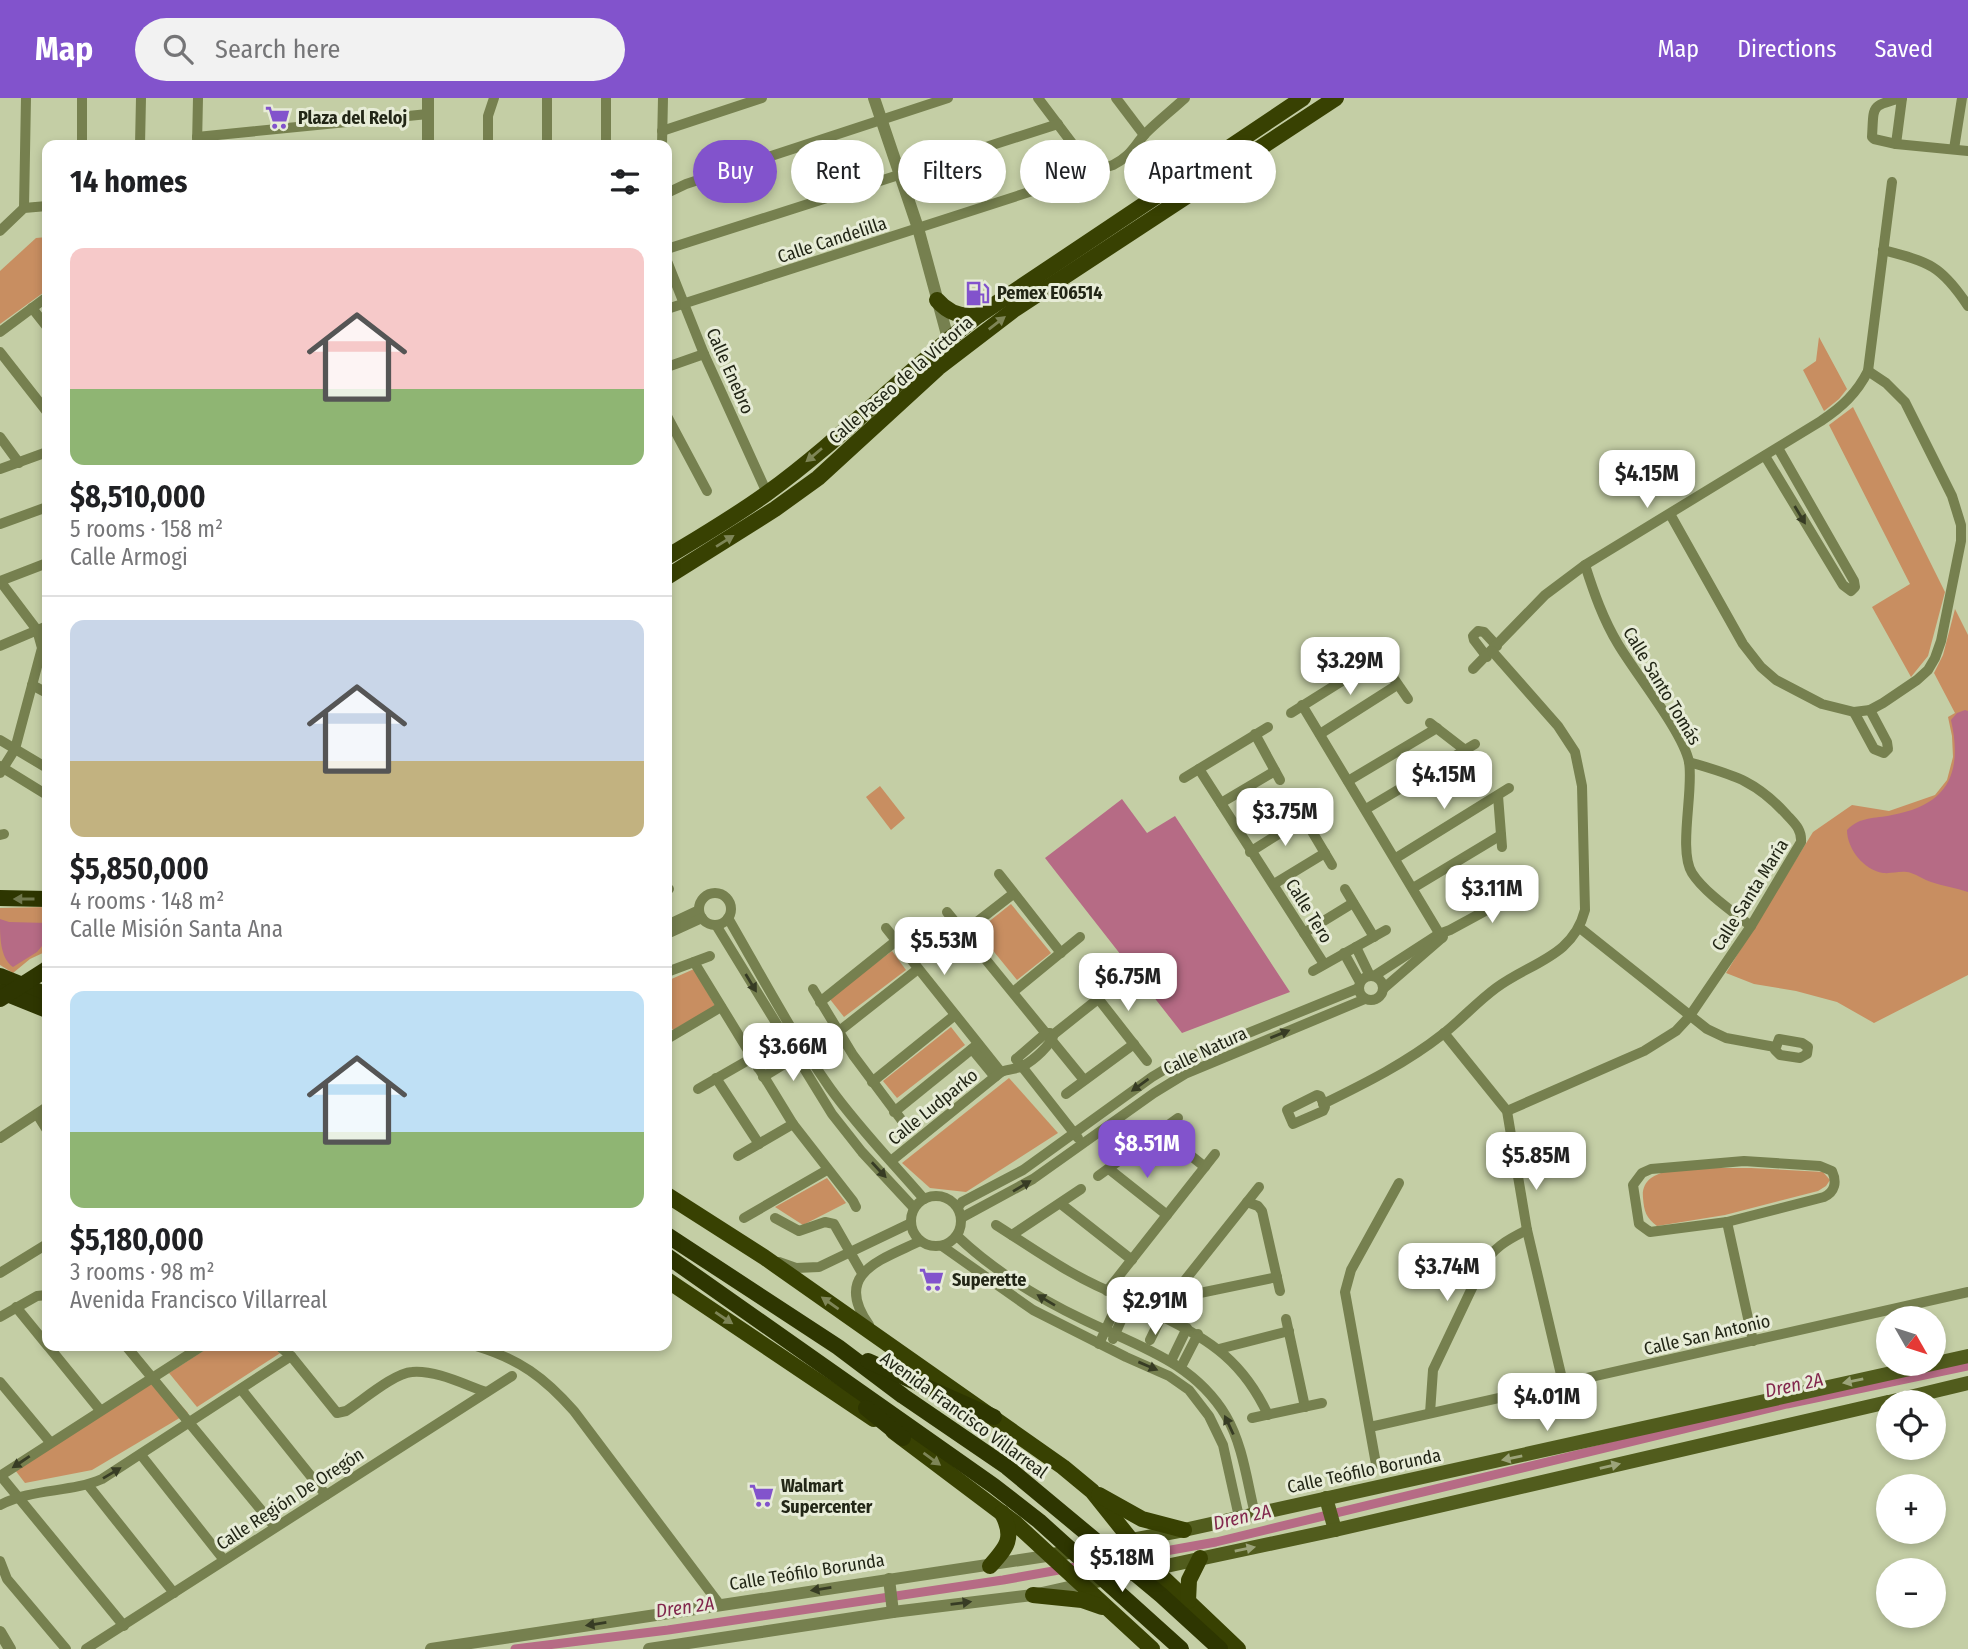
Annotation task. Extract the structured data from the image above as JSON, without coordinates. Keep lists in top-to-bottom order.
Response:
{
  "streets": {
    "highway": ["Avenida Francisco Villarreal"],
    "main road": ["Calle Paseo de la Victoria", "Calle Teófilo Borunda"],
    "street": [
      "Calle Candelilla",
      "Calle Enebro",
      "Calle Santo Tomás",
      "Calle Santa María",
      "Calle Tero",
      "Calle Natura",
      "Calle Ludparko",
      "Calle San Antonio",
      "Calle Región De Oregón"
    ]
  },
  "crossings": [
    ["Calle Candelilla", "Calle Enebro"],
    ["Calle Enebro", "Calle Paseo de la Victoria"],
    ["Calle Santo Tomás", "Calle Santa María"]
  ],
  "one_way": ["Calle Teófilo Borunda"],
  "water": ["Dren 2A"],
  "places": {
    "supermarket": ["Plaza del Reloj", "Superette", "Walmart Supercenter"],
    "fuel station": ["Pemex E06514"]
  },
  "north": "bottom right",
  "page": {
    "header": "Map",
    "search": "Search here",
    "nav": ["Map", "Directions", "Saved"],
    "chip": [
      "Buy",
      "Rent",
      "Filters",
      "New",
      "Apartment"
    ],
    "heading": "14 homes",
    "list": [
      {
        "name": "$8,510,000",
        "note": "5 rooms · 158 m² · Calle Armogi"
      },
      {
        "name": "$5,850,000",
        "note": "4 rooms · 148 m² · Calle Misión Santa Ana"
      },
      {
        "name": "$5,180,000",
        "note": "3 rooms · 98 m² · Avenida Francisco Villarreal"
      }
    ],
    "price": [
      "$4.15M",
      "$3.29M",
      "$4.15M",
      "$3.75M",
      "$3.11M",
      "$5.53M",
      "$6.75M",
      "$3.66M",
      "$8.51M",
      "$5.85M",
      "$3.74M",
      "$2.91M",
      "$4.01M",
      "$5.18M"
    ],
    "map_buttons": ["+", "−"]
  }
}
